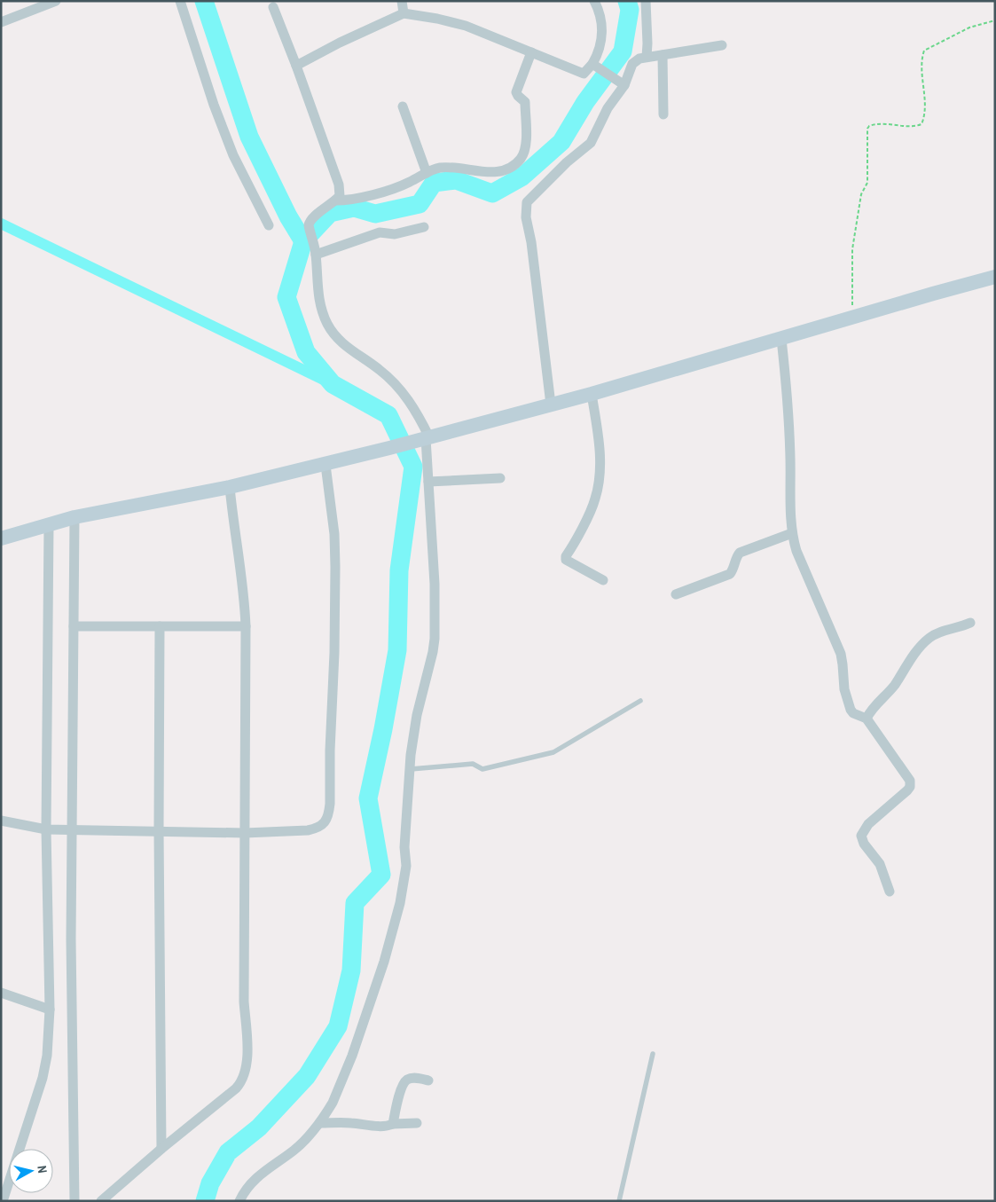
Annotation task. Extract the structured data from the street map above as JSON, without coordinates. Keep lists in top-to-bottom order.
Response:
{
  "north": "right"
}
